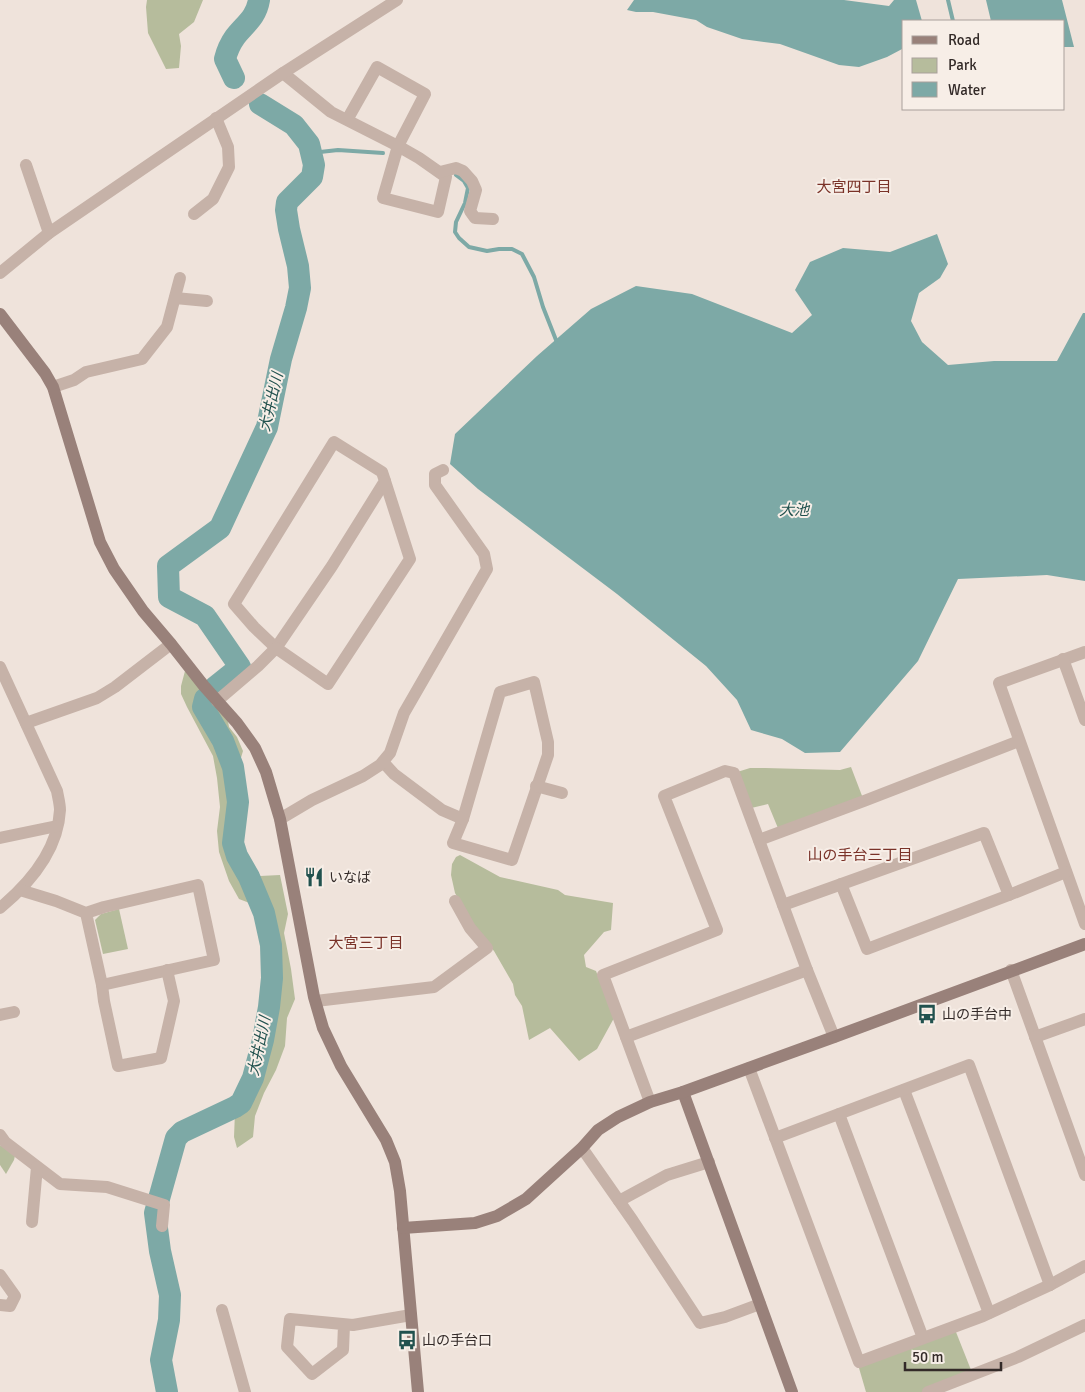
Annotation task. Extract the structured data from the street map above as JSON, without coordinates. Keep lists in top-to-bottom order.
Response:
{
  "districts": ["大宮四丁目", "山の手台三丁目", "大宮三丁目"],
  "water": ["大井出川", "大池"],
  "places": {
    "restaurant": ["いなば"],
    "bus stop": ["山の手台中", "山の手台口"]
  },
  "legend": ["Road", "Park", "Water"],
  "scale_bar": "50 m"
}
